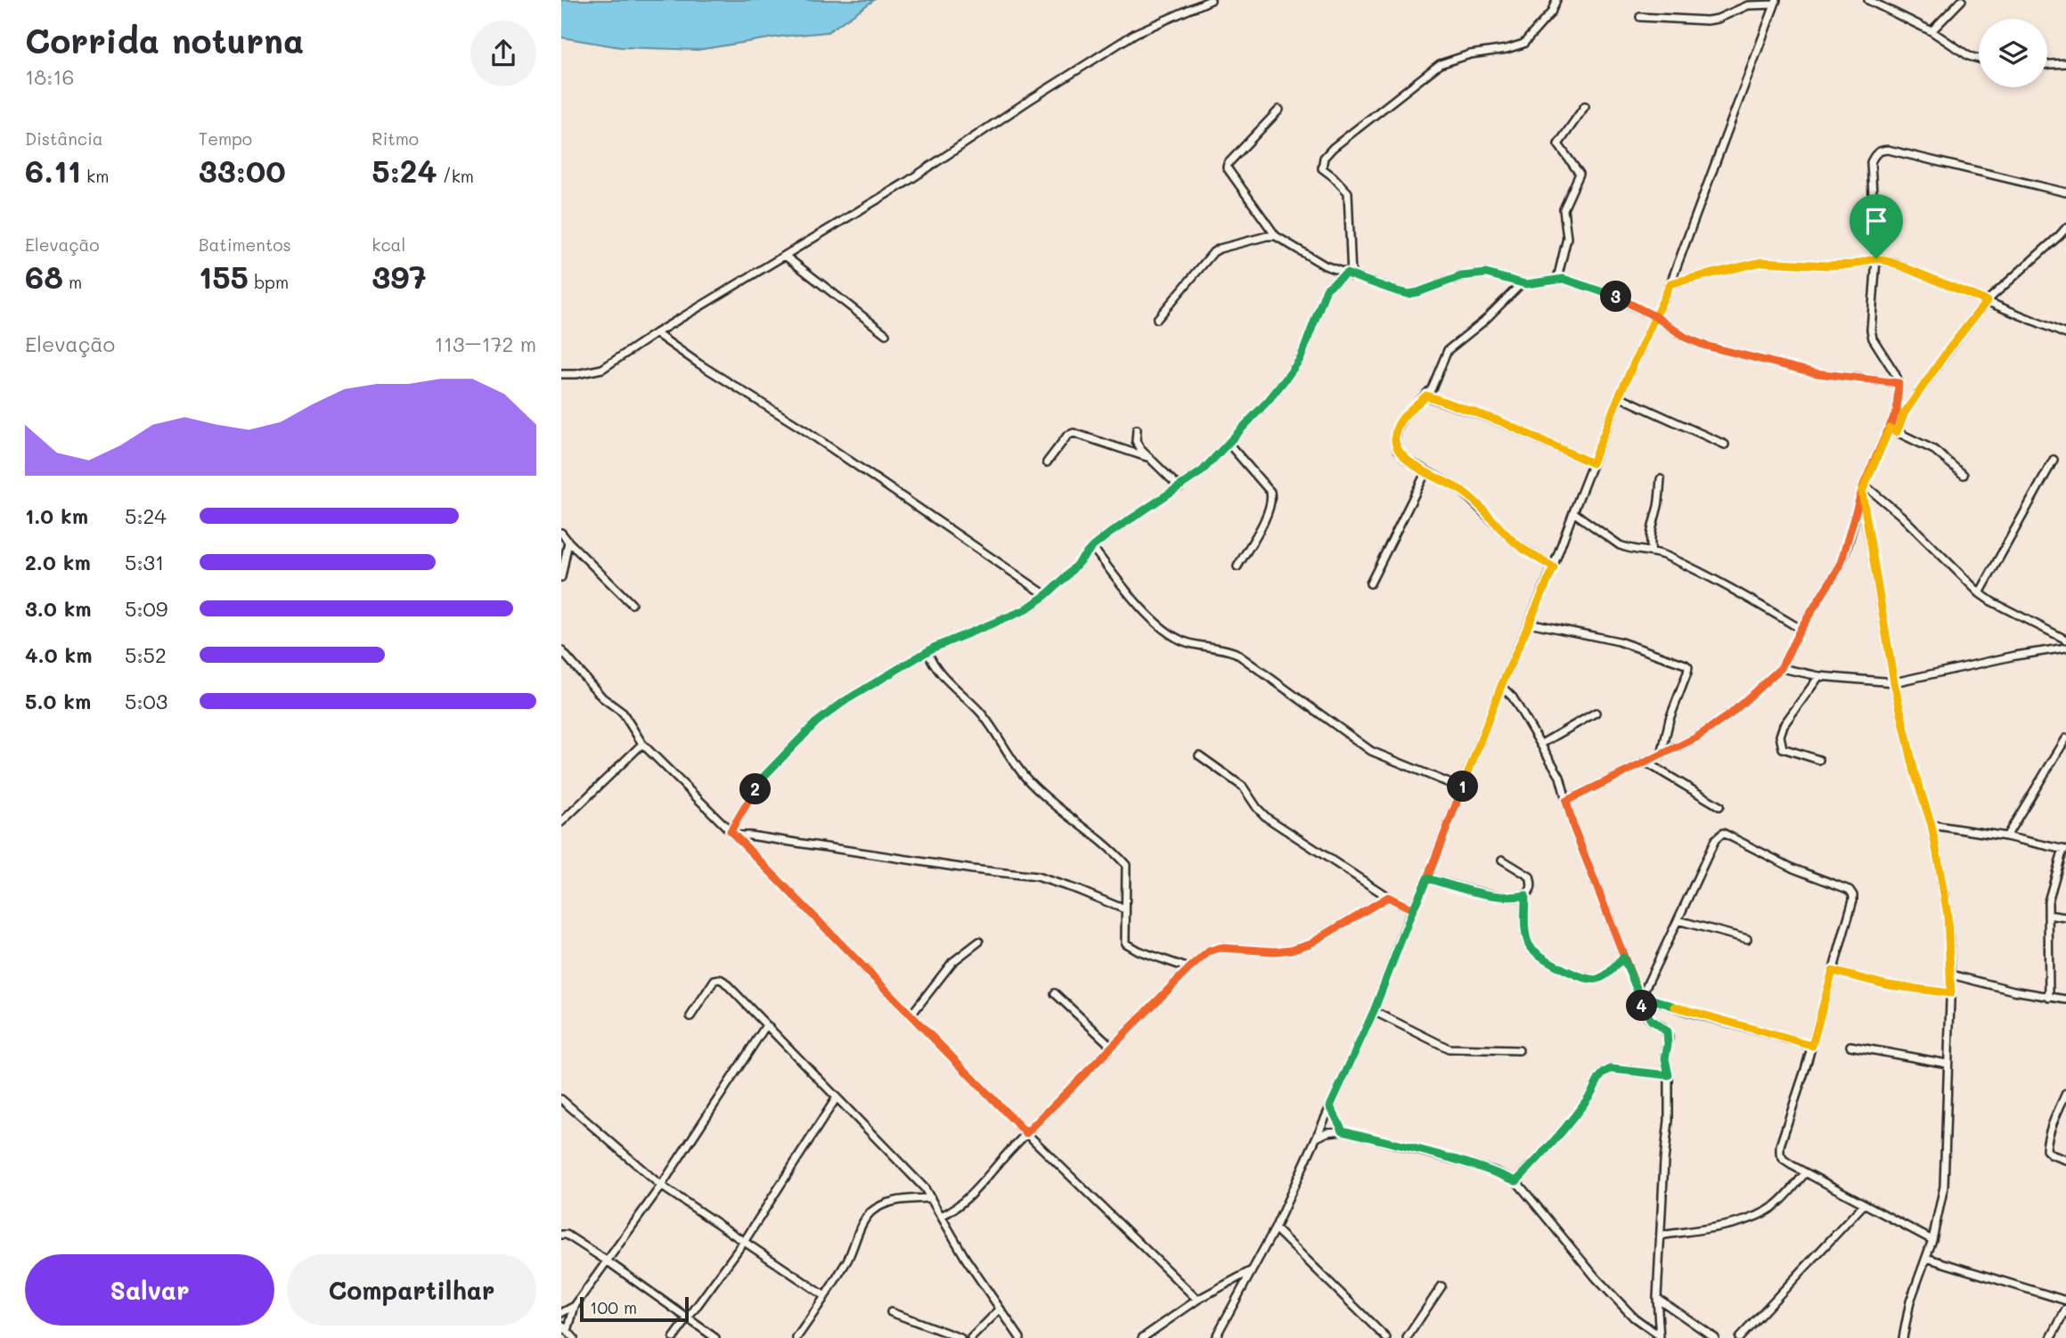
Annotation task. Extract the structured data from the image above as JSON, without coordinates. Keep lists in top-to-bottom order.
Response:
{
  "scale_bar": "100 m",
  "page": {
    "heading": ["Corrida noturna", "18:16"],
    "stats": [
      ["Distância", "6.11 km"],
      ["Tempo", "33:00"],
      ["Ritmo", "5:24 /km"],
      ["Elevação", "68 m"],
      ["Batimentos", "155 bpm"],
      ["kcal", "397"]
    ],
    "pins": [
      "3",
      "1",
      "2",
      "4"
    ],
    "chart": ["Elevação", "113–172 m"],
    "list": [
      {
        "name": "1.0 km",
        "note": "5:24"
      },
      {
        "name": "2.0 km",
        "note": "5:31"
      },
      {
        "name": "3.0 km",
        "note": "5:09"
      },
      {
        "name": "4.0 km",
        "note": "5:52"
      },
      {
        "name": "5.0 km",
        "note": "5:03"
      }
    ],
    "buttons": ["Salvar", "Compartilhar"],
    "scale": "100 m"
  }
}
